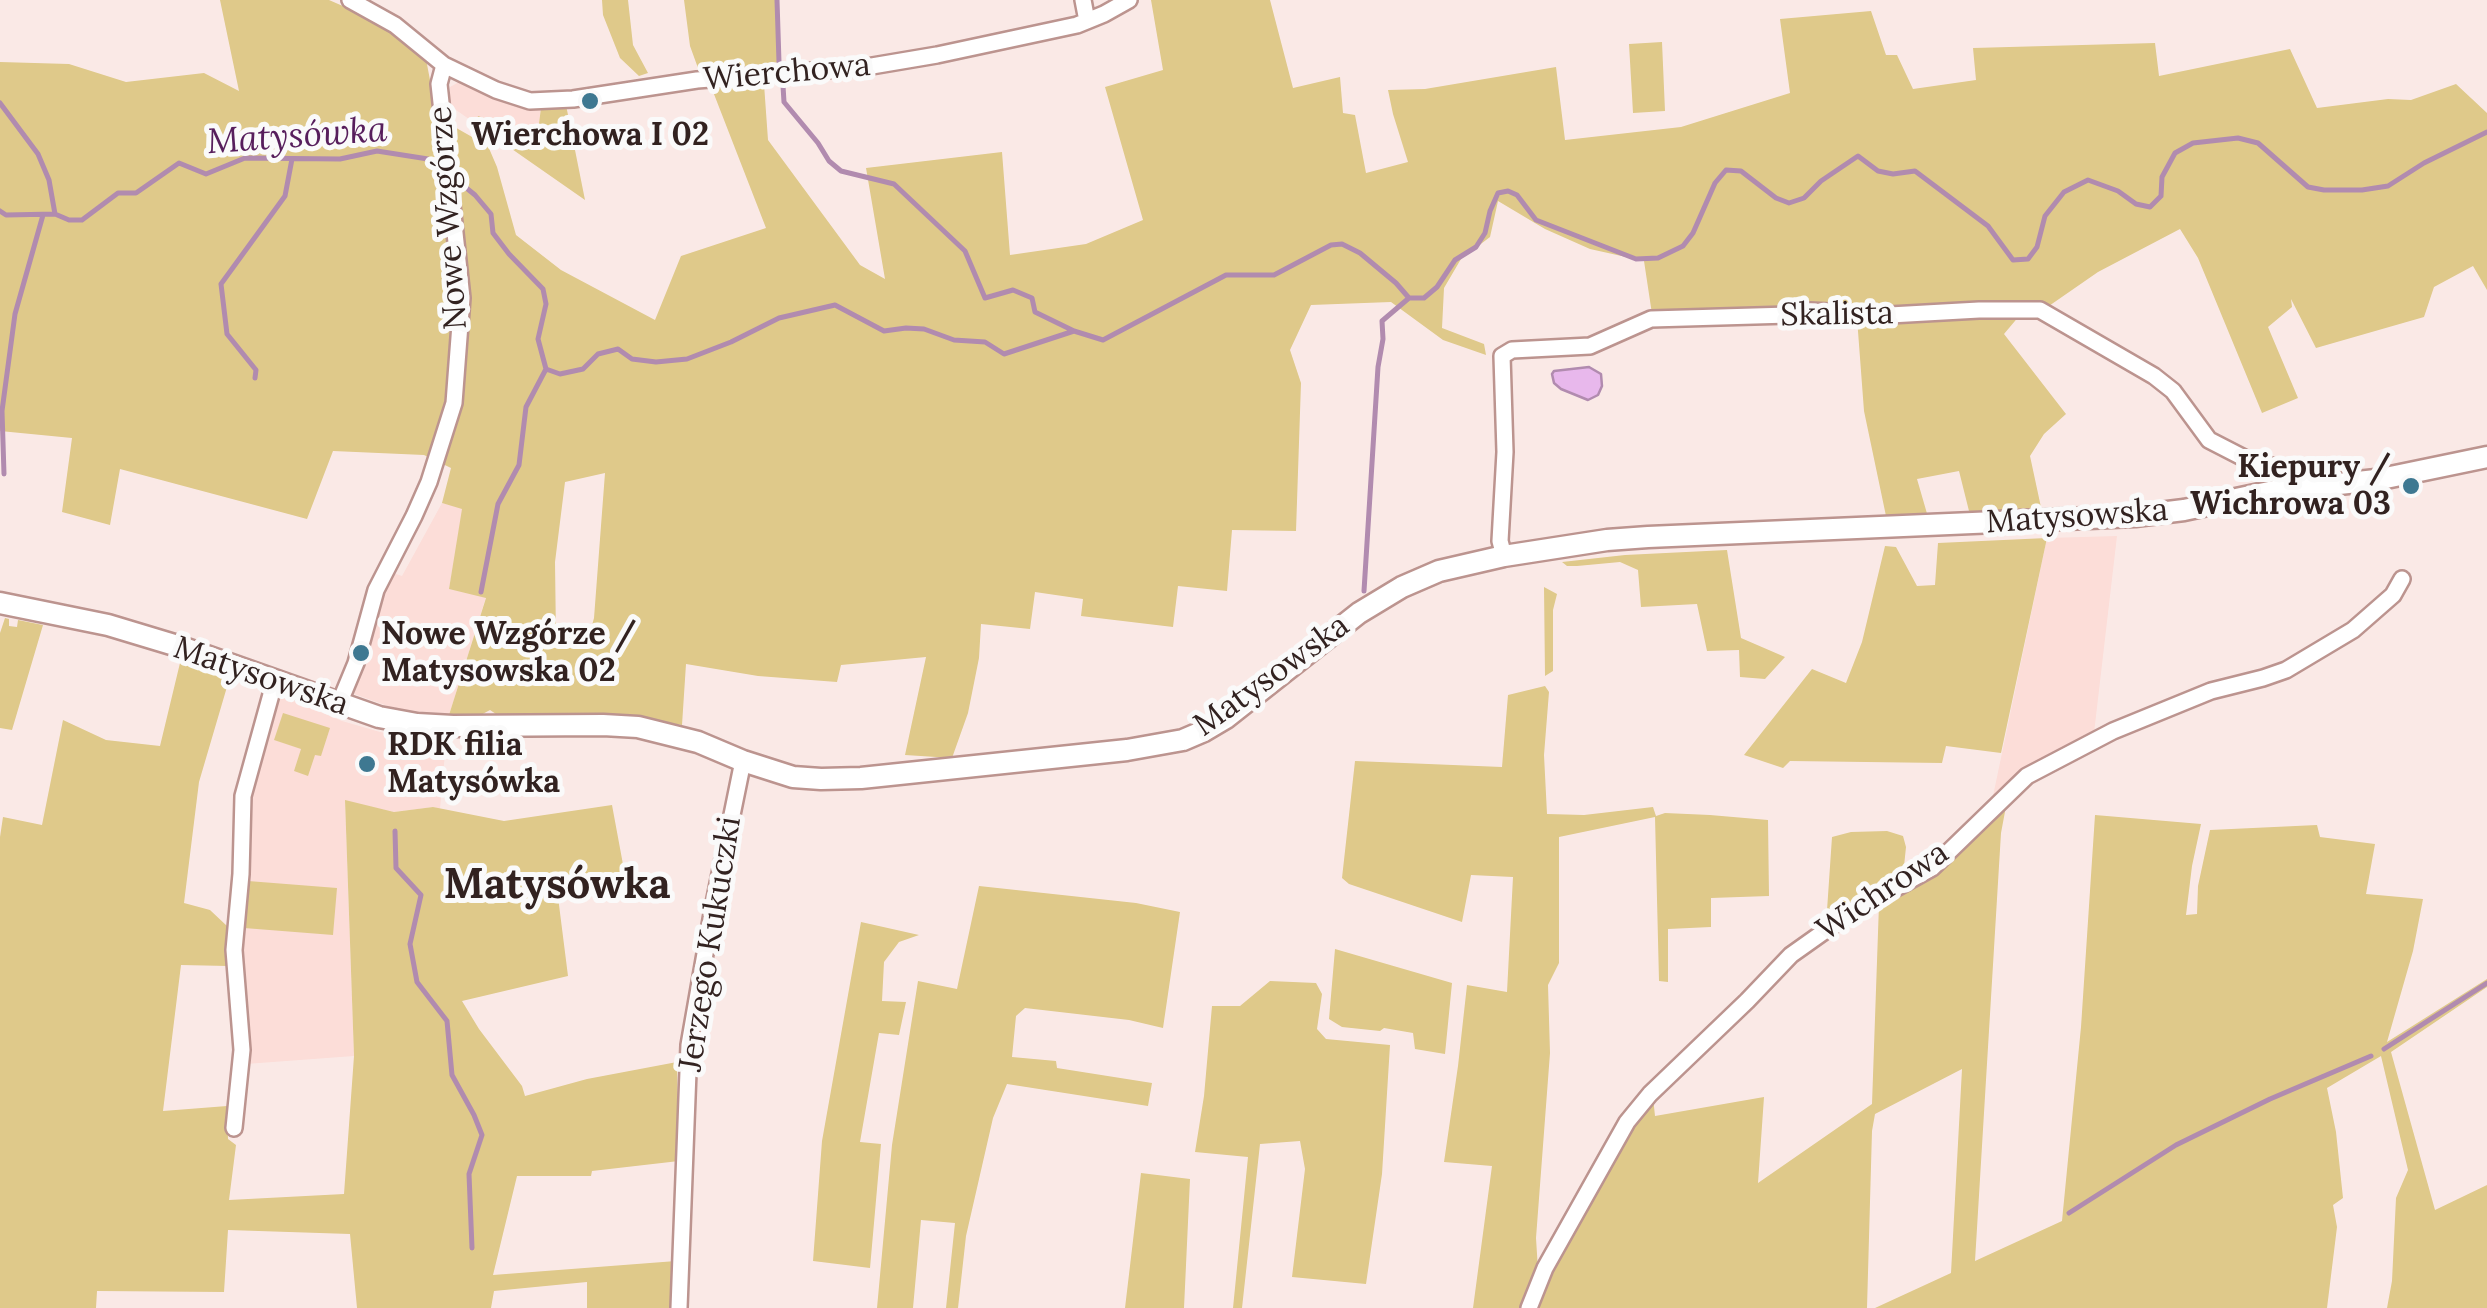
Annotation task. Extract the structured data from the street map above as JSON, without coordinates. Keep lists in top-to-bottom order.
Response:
{
  "streets": {
    "street": [
      "Wierchowa",
      "Nowe Wzgórze",
      "Skalista",
      "Matysowska",
      "Wichrowa",
      "Jerzego Kukuczki"
    ]
  },
  "crossings": [
    ["Wierchowa", "Nowe Wzgórze"],
    ["Nowe Wzgórze", "Matysowska"],
    ["Skalista", "Matysowska"],
    ["Matysowska", "Jerzego Kukuczki"]
  ],
  "districts": ["Matysówka"],
  "water": ["Matysówka"],
  "places": [
    "Wierchowa I 02",
    "Kiepury / Wichrowa 03",
    "Nowe Wzgórze / Matysowska 02",
    "RDK filia Matysówka"
  ]
}
